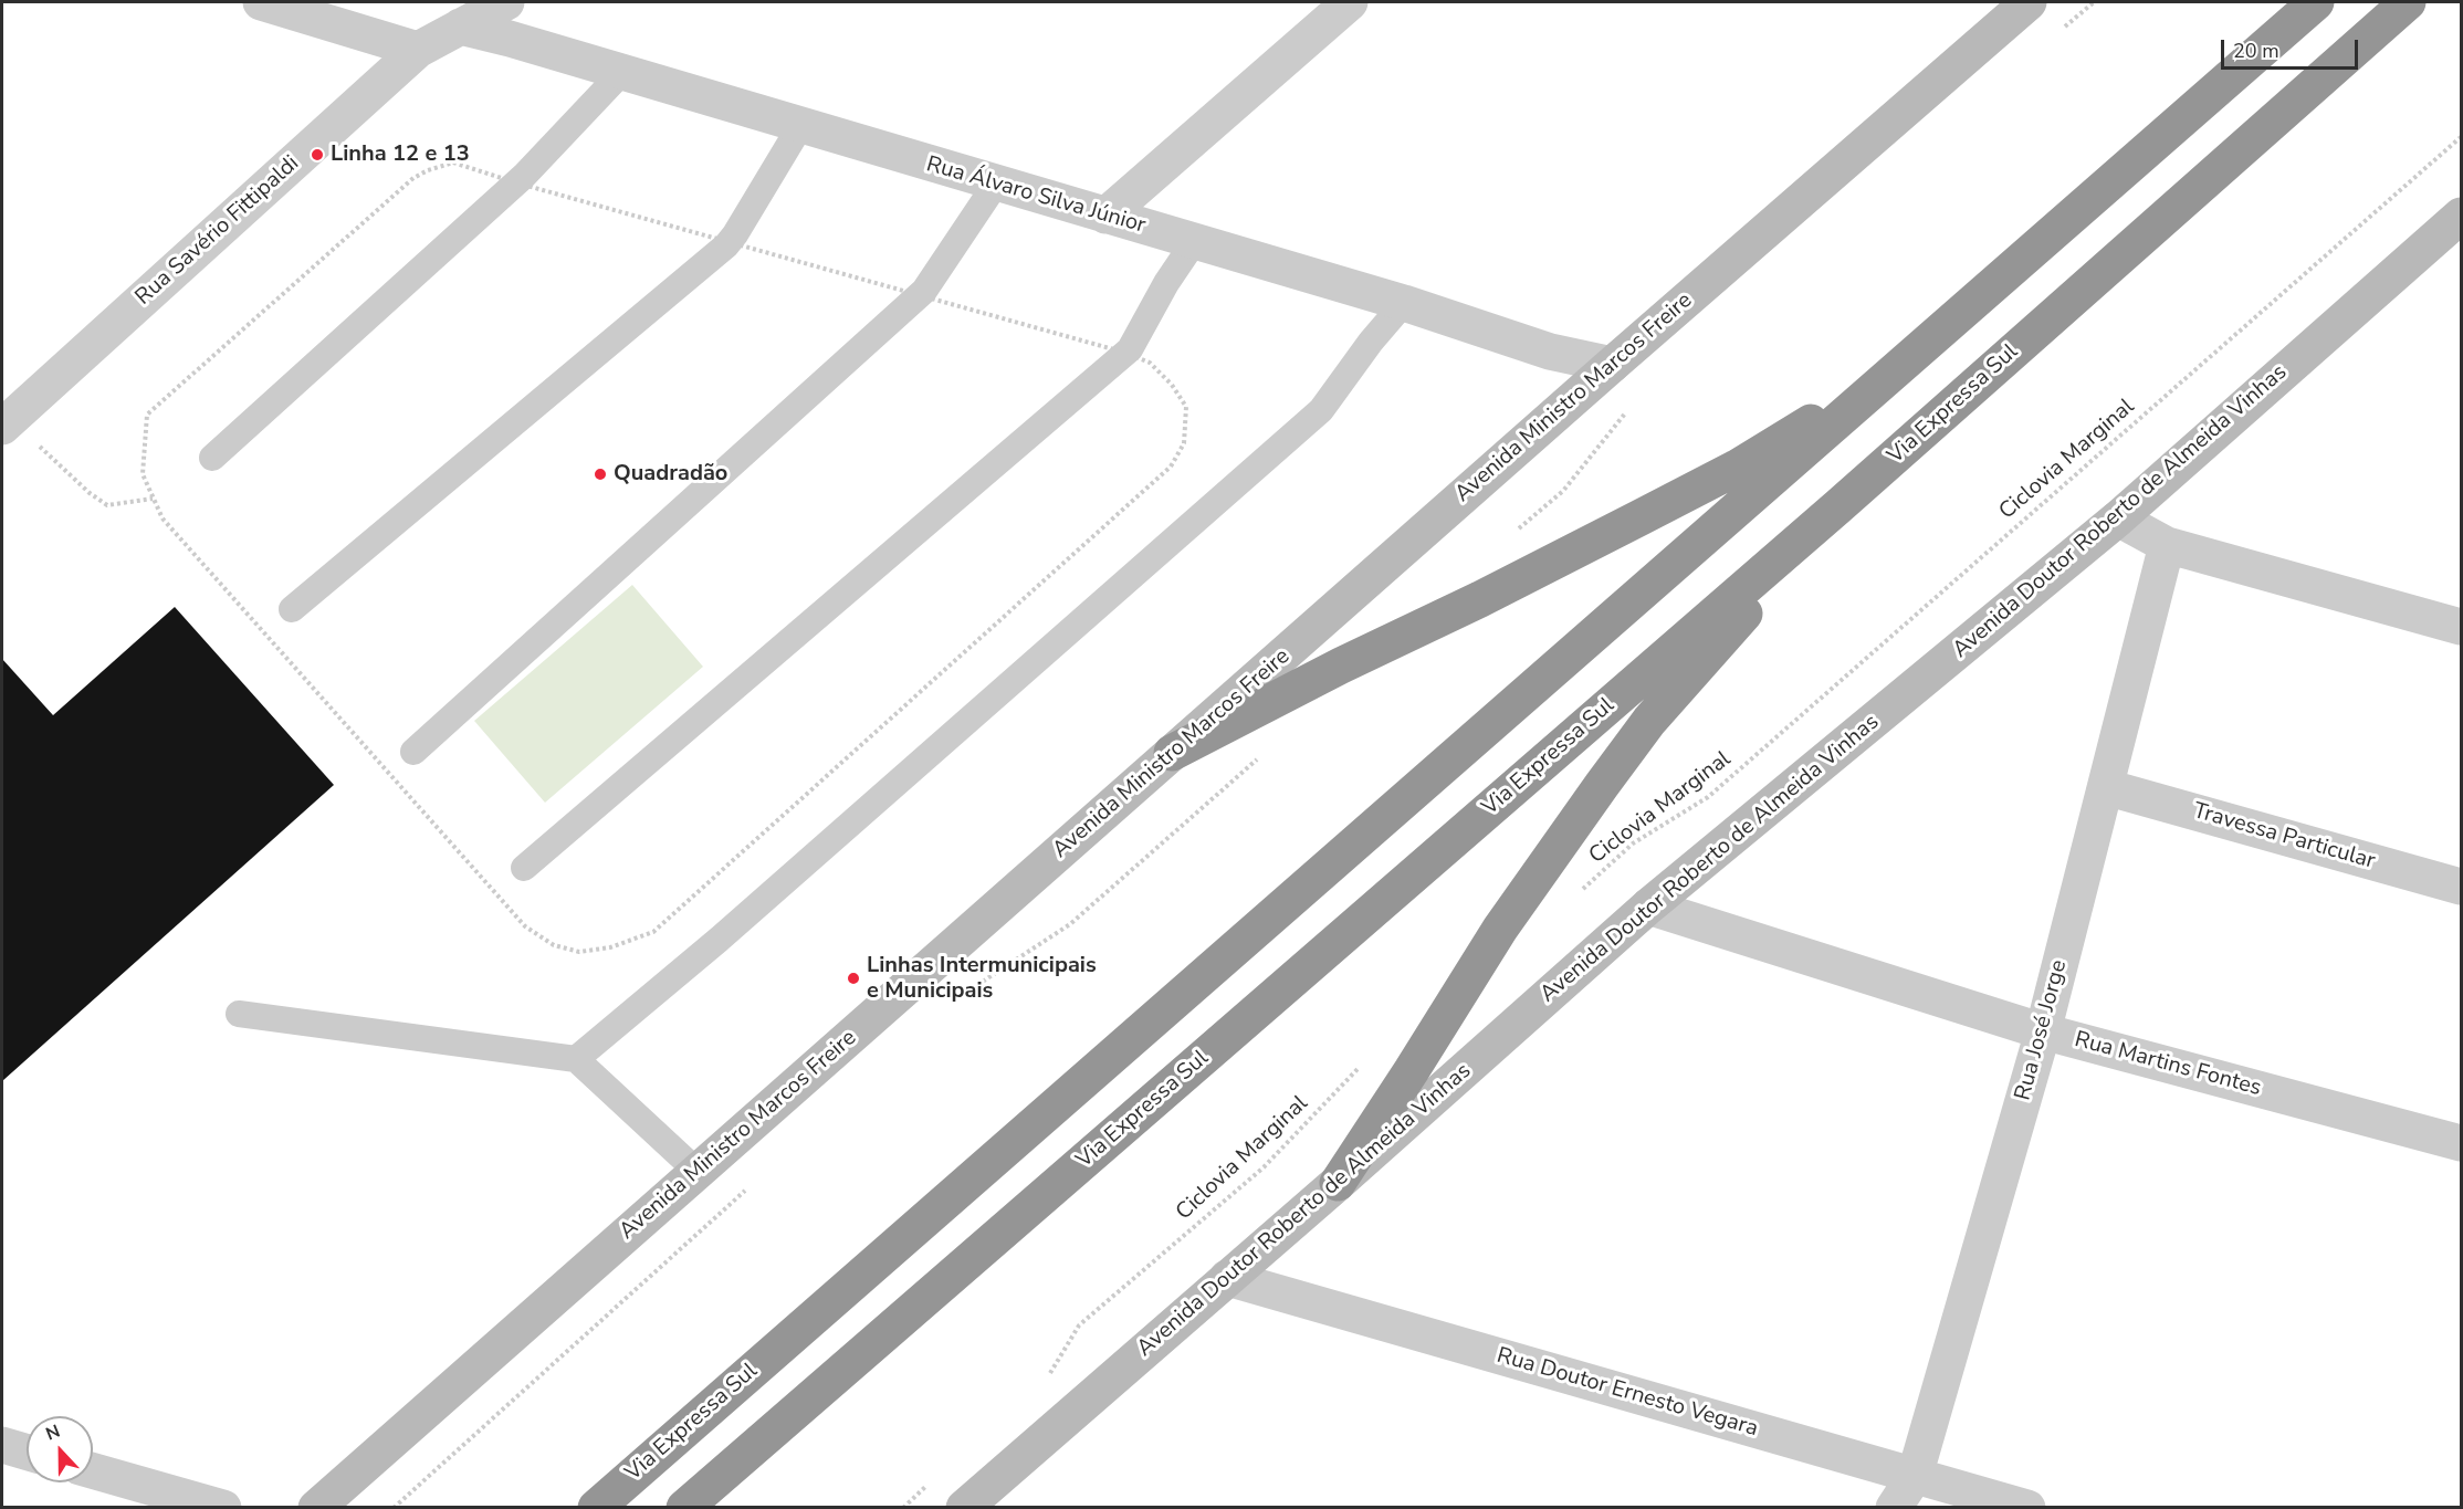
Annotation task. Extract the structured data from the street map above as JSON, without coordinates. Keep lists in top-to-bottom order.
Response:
{
  "streets": {
    "highway": ["Via Expressa Sul"],
    "main road": ["Avenida Ministro Marcos Freire", "Avenida Doutor Roberto de Almeida Vinhas"],
    "street": [
      "Rua Álvaro Silva Júnior",
      "Rua Savério Fittipaldi",
      "Travessa Particular",
      "Rua José Jorge",
      "Rua Martins Fontes",
      "Rua Doutor Ernesto Vegara"
    ],
    "path": ["Ciclovia Marginal"]
  },
  "crossings": [
    ["Rua Álvaro Silva Júnior", "Rua Savério Fittipaldi"],
    ["Rua Álvaro Silva Júnior", "Avenida Ministro Marcos Freire"],
    ["Avenida Doutor Roberto de Almeida Vinhas", "Rua Martins Fontes"],
    ["Avenida Doutor Roberto de Almeida Vinhas", "Rua Doutor Ernesto Vegara"],
    ["Travessa Particular", "Rua José Jorge"],
    ["Rua José Jorge", "Rua Martins Fontes"],
    ["Rua José Jorge", "Rua Doutor Ernesto Vegara"]
  ],
  "places": ["Linha 12 e 13", "Quadradão", "Linhas Intermunicipais e Municipais"],
  "scale_bar": "20 m",
  "north": "top"
}
